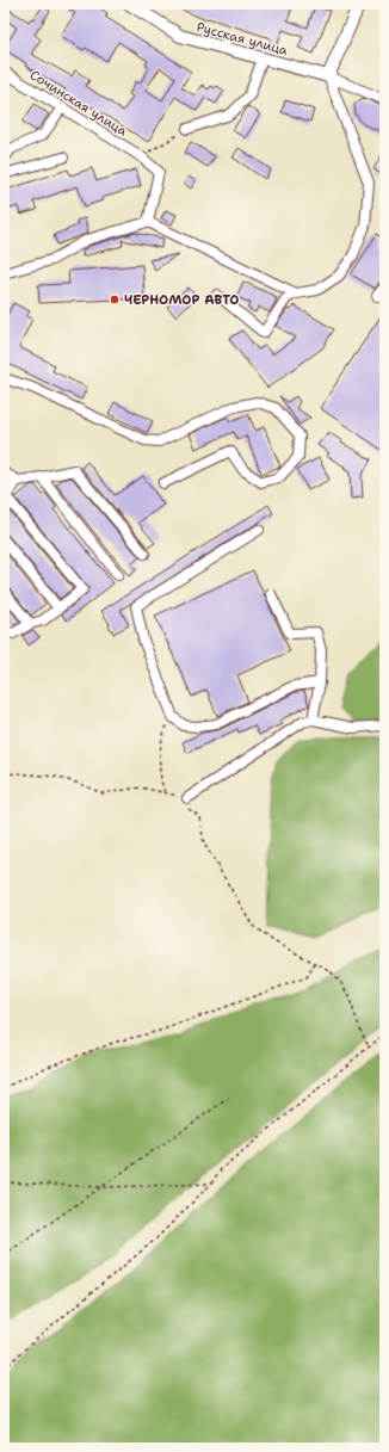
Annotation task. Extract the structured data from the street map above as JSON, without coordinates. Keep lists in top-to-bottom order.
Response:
{
  "streets": {
    "main road": ["Русская улица"],
    "street": ["Сочинская улица"]
  },
  "places": ["ЧЕРНОМОР АВТО"]
}
